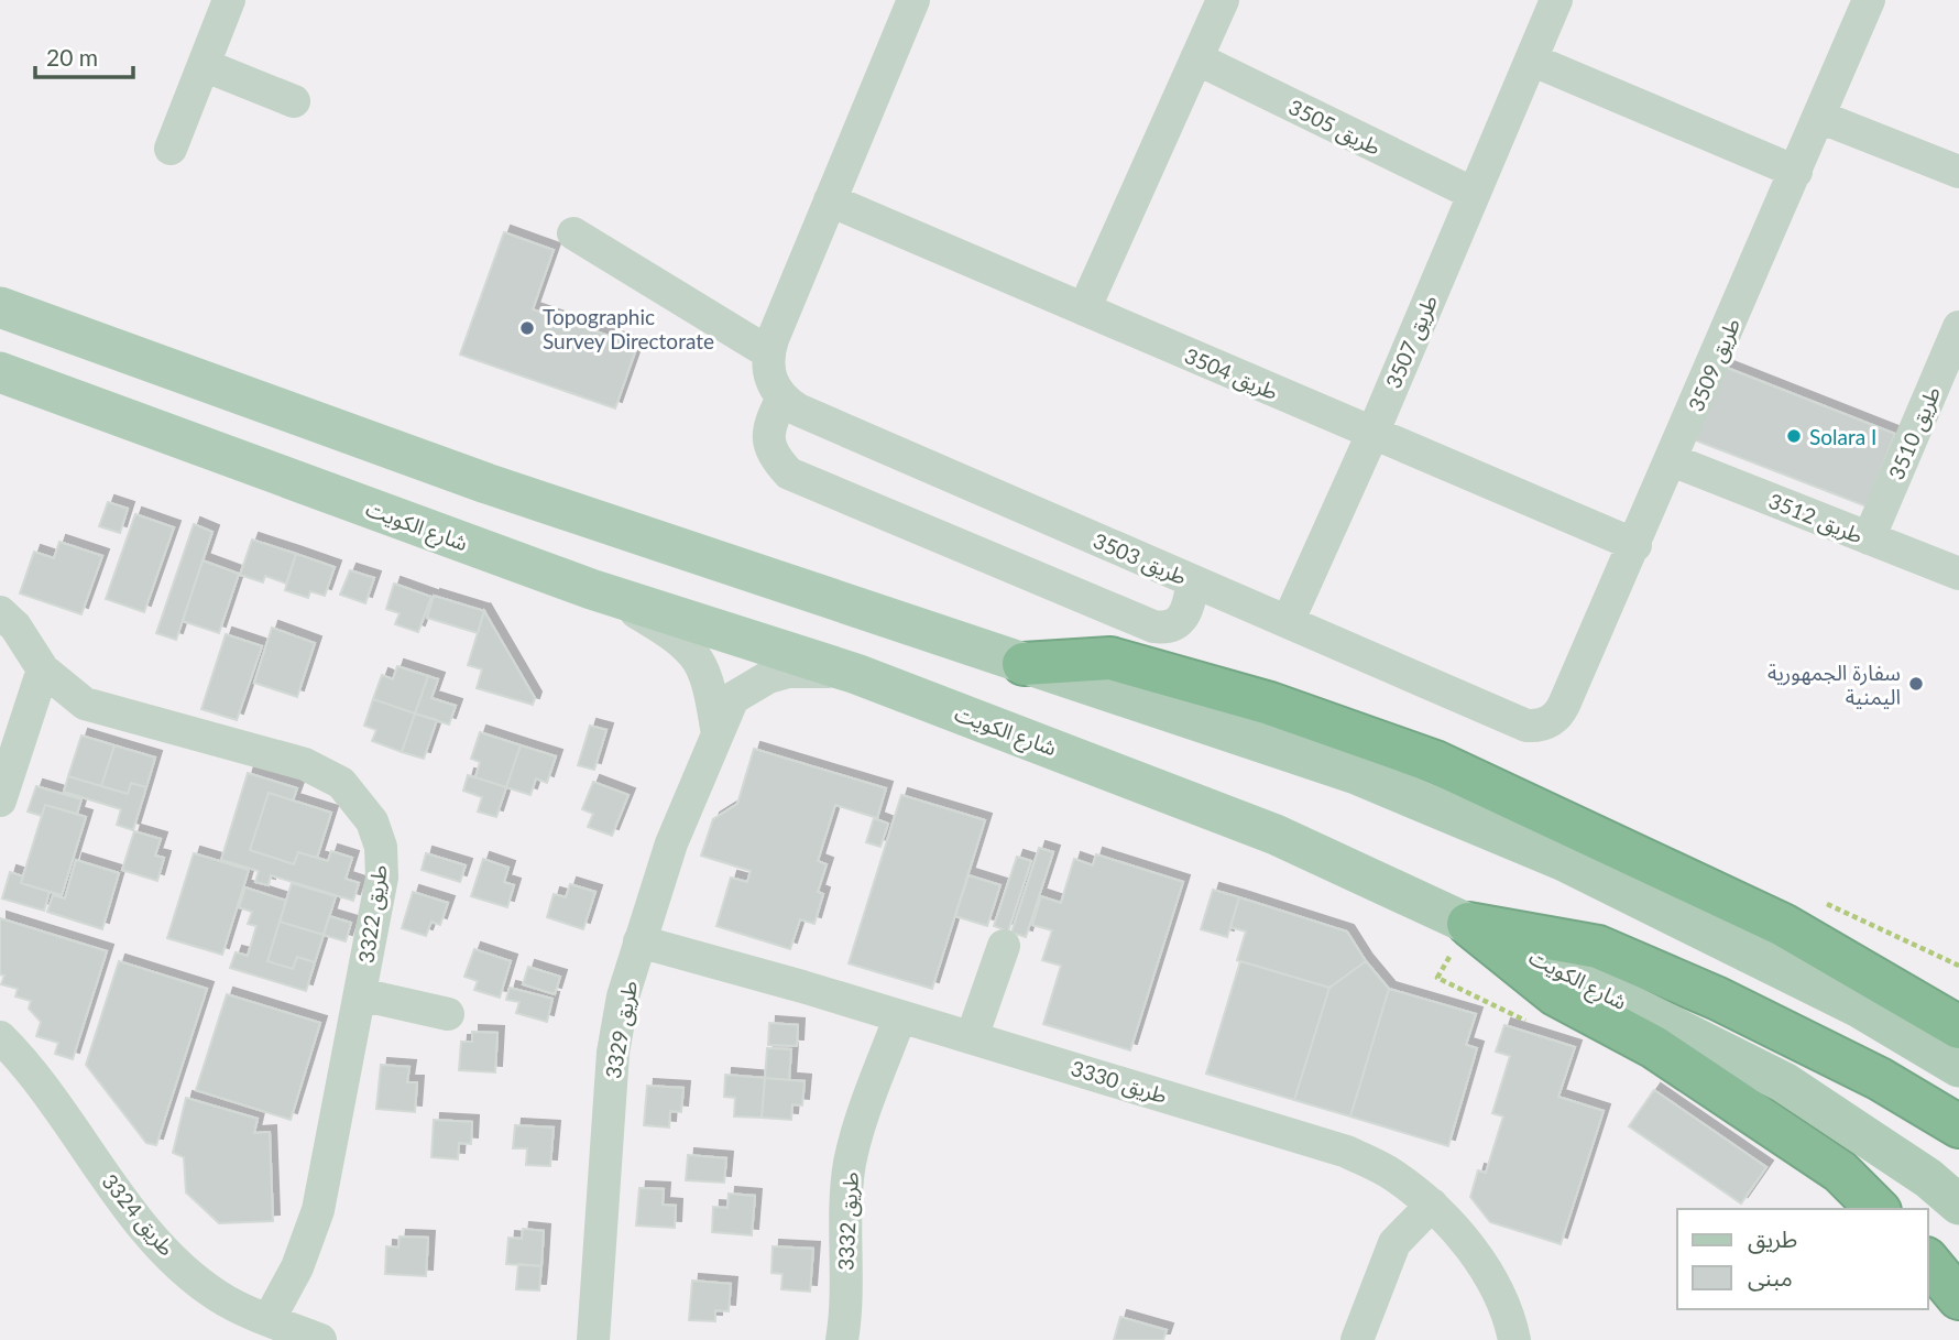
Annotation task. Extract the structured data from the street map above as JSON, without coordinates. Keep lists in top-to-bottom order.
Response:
{
  "streets": {
    "main road": ["شارع الكويت"],
    "street": [
      "طريق 3505",
      "طريق 3507",
      "طريق 3509",
      "طريق 3504",
      "طريق 3510",
      "طريق 3512",
      "طريق 3503",
      "طريق 3322",
      "طريق 3329",
      "طريق 3330",
      "طريق 3324",
      "طريق 3332"
    ]
  },
  "crossings": [
    ["طريق 3505", "طريق 3507"],
    ["طريق 3507", "طريق 3504"],
    ["طريق 3507", "طريق 3503"],
    ["طريق 3509", "طريق 3504"],
    ["طريق 3509", "طريق 3512"],
    ["طريق 3509", "طريق 3503"],
    ["طريق 3510", "طريق 3512"],
    ["شارع الكويت", "طريق 3329"],
    ["طريق 3322", "طريق 3324"],
    ["طريق 3329", "طريق 3330"],
    ["طريق 3330", "طريق 3332"]
  ],
  "places": ["Topographic Survey Directorate", "Solara I", "سفارة الجمهورية اليمنية"],
  "legend": ["طريق", "مبنى"],
  "scale_bar": "20 m"
}
